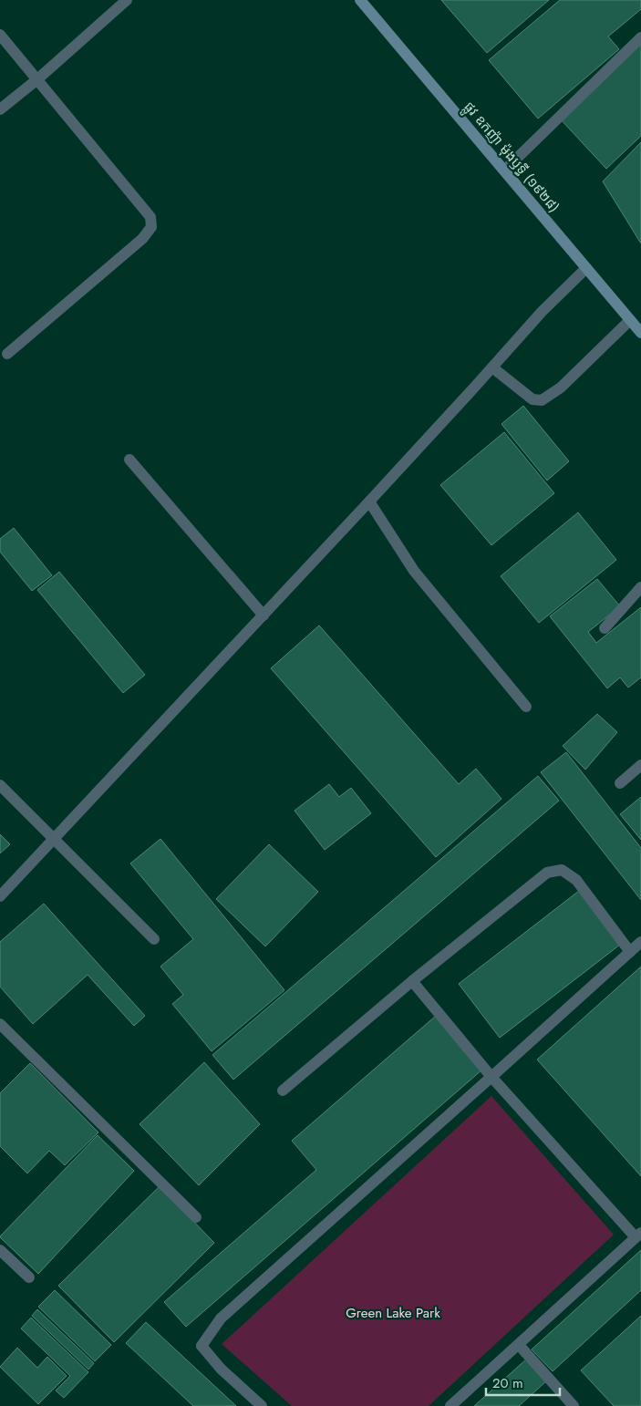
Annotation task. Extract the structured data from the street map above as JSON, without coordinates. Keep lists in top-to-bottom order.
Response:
{
  "streets": {
    "main road": ["ផ្លូវ ឧកញ៉ា ម៉ុងឫទ្ធី (១៩២៨)"]
  },
  "parks": ["Green Lake Park"],
  "scale_bar": "20 m"
}
